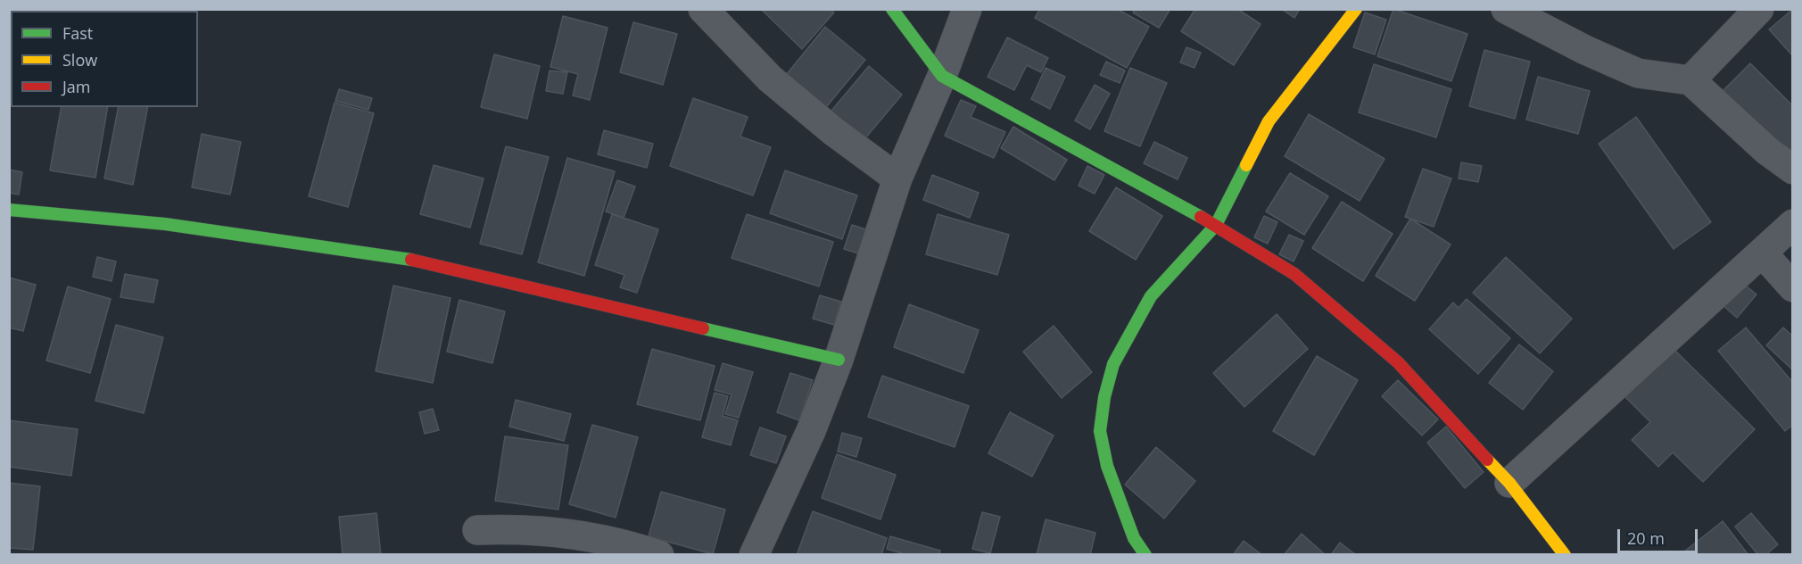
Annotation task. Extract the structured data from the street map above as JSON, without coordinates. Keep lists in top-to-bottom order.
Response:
{
  "legend": ["Fast", "Slow", "Jam"],
  "scale_bar": "20 m"
}
